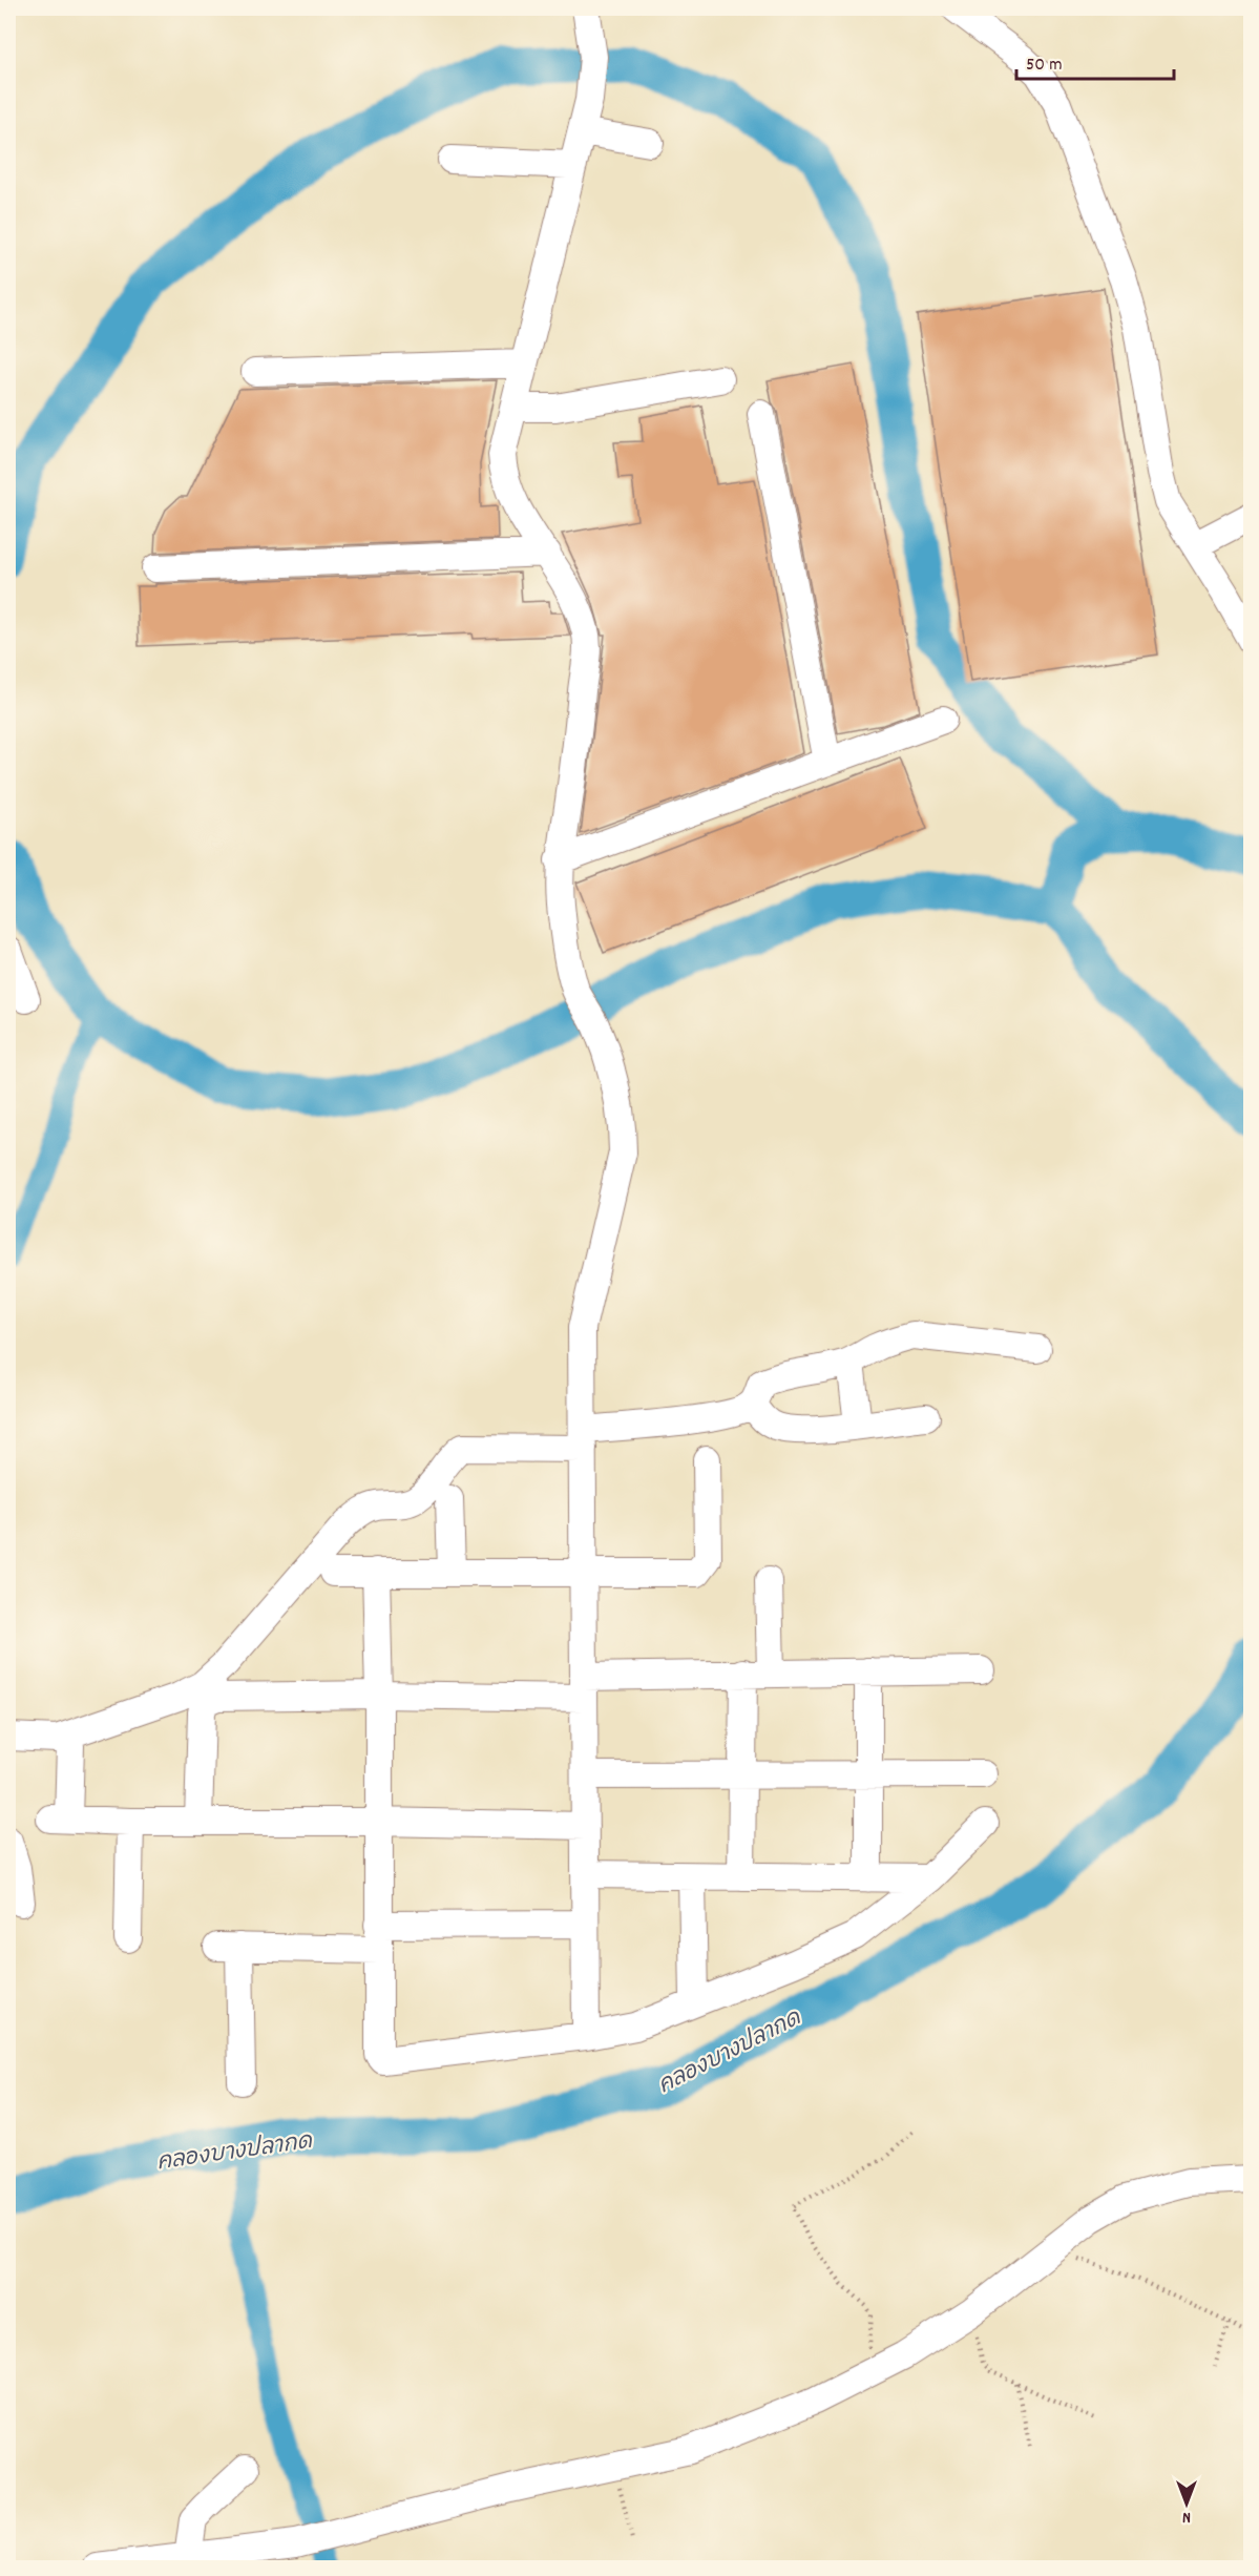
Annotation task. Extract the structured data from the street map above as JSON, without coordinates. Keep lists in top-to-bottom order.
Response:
{
  "water": ["คลองบางปลากด"],
  "scale_bar": "50 m",
  "north": "bottom"
}
